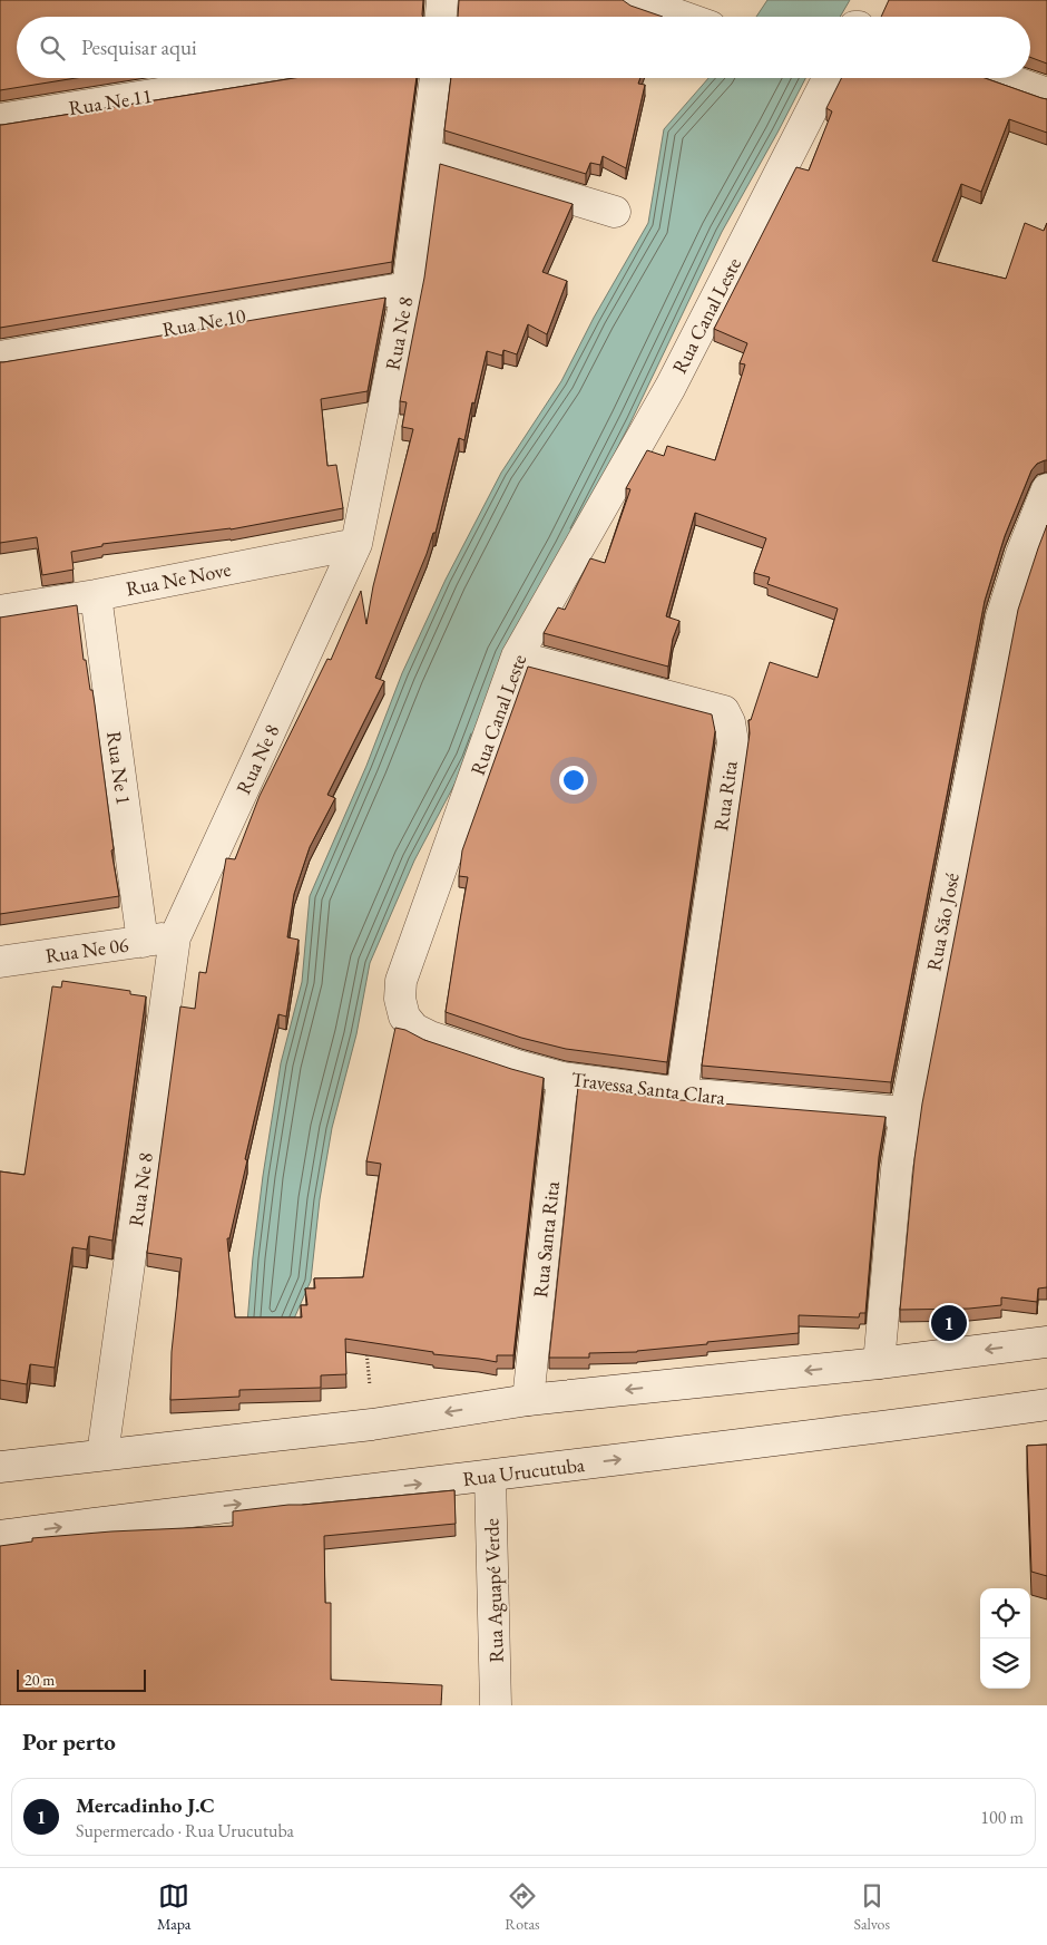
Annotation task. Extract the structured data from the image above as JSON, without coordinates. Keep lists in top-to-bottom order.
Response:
{
  "streets": {
    "street": [
      "Rua Ne 11",
      "Rua Canal Leste",
      "Rua Ne 10",
      "Rua Ne 8",
      "Rua Ne Nove",
      "Rua Ne 1",
      "Rua Rita",
      "Rua São José",
      "Rua Ne 06",
      "Travessa Santa Clara",
      "Rua Santa Rita",
      "Rua Urucutuba",
      "Rua Aguapé Verde"
    ]
  },
  "crossings": [
    ["Rua Canal Leste", "Rua Rita"],
    ["Rua Canal Leste", "Travessa Santa Clara"],
    ["Rua Ne 10", "Rua Ne 8"],
    ["Rua Ne 8", "Rua Ne Nove"],
    ["Rua Ne 8", "Rua Ne 06"],
    ["Rua Ne Nove", "Rua Ne 1"],
    ["Rua Ne 1", "Rua Ne 06"],
    ["Rua Rita", "Travessa Santa Clara"],
    ["Rua São José", "Travessa Santa Clara"],
    ["Travessa Santa Clara", "Rua Santa Rita"],
    ["Rua Urucutuba", "Rua Aguapé Verde"]
  ],
  "scale_bar": "20 m",
  "page": {
    "search": "Pesquisar aqui",
    "pins": "1",
    "scale": "20 m",
    "heading": "Por perto",
    "list": [
      {
        "mark": "1",
        "name": "Mercadinho J.C",
        "note": "Supermercado · Rua Urucutuba",
        "value": "100 m"
      }
    ],
    "nav": ["Mapa", "Rotas", "Salvos"]
  }
}
